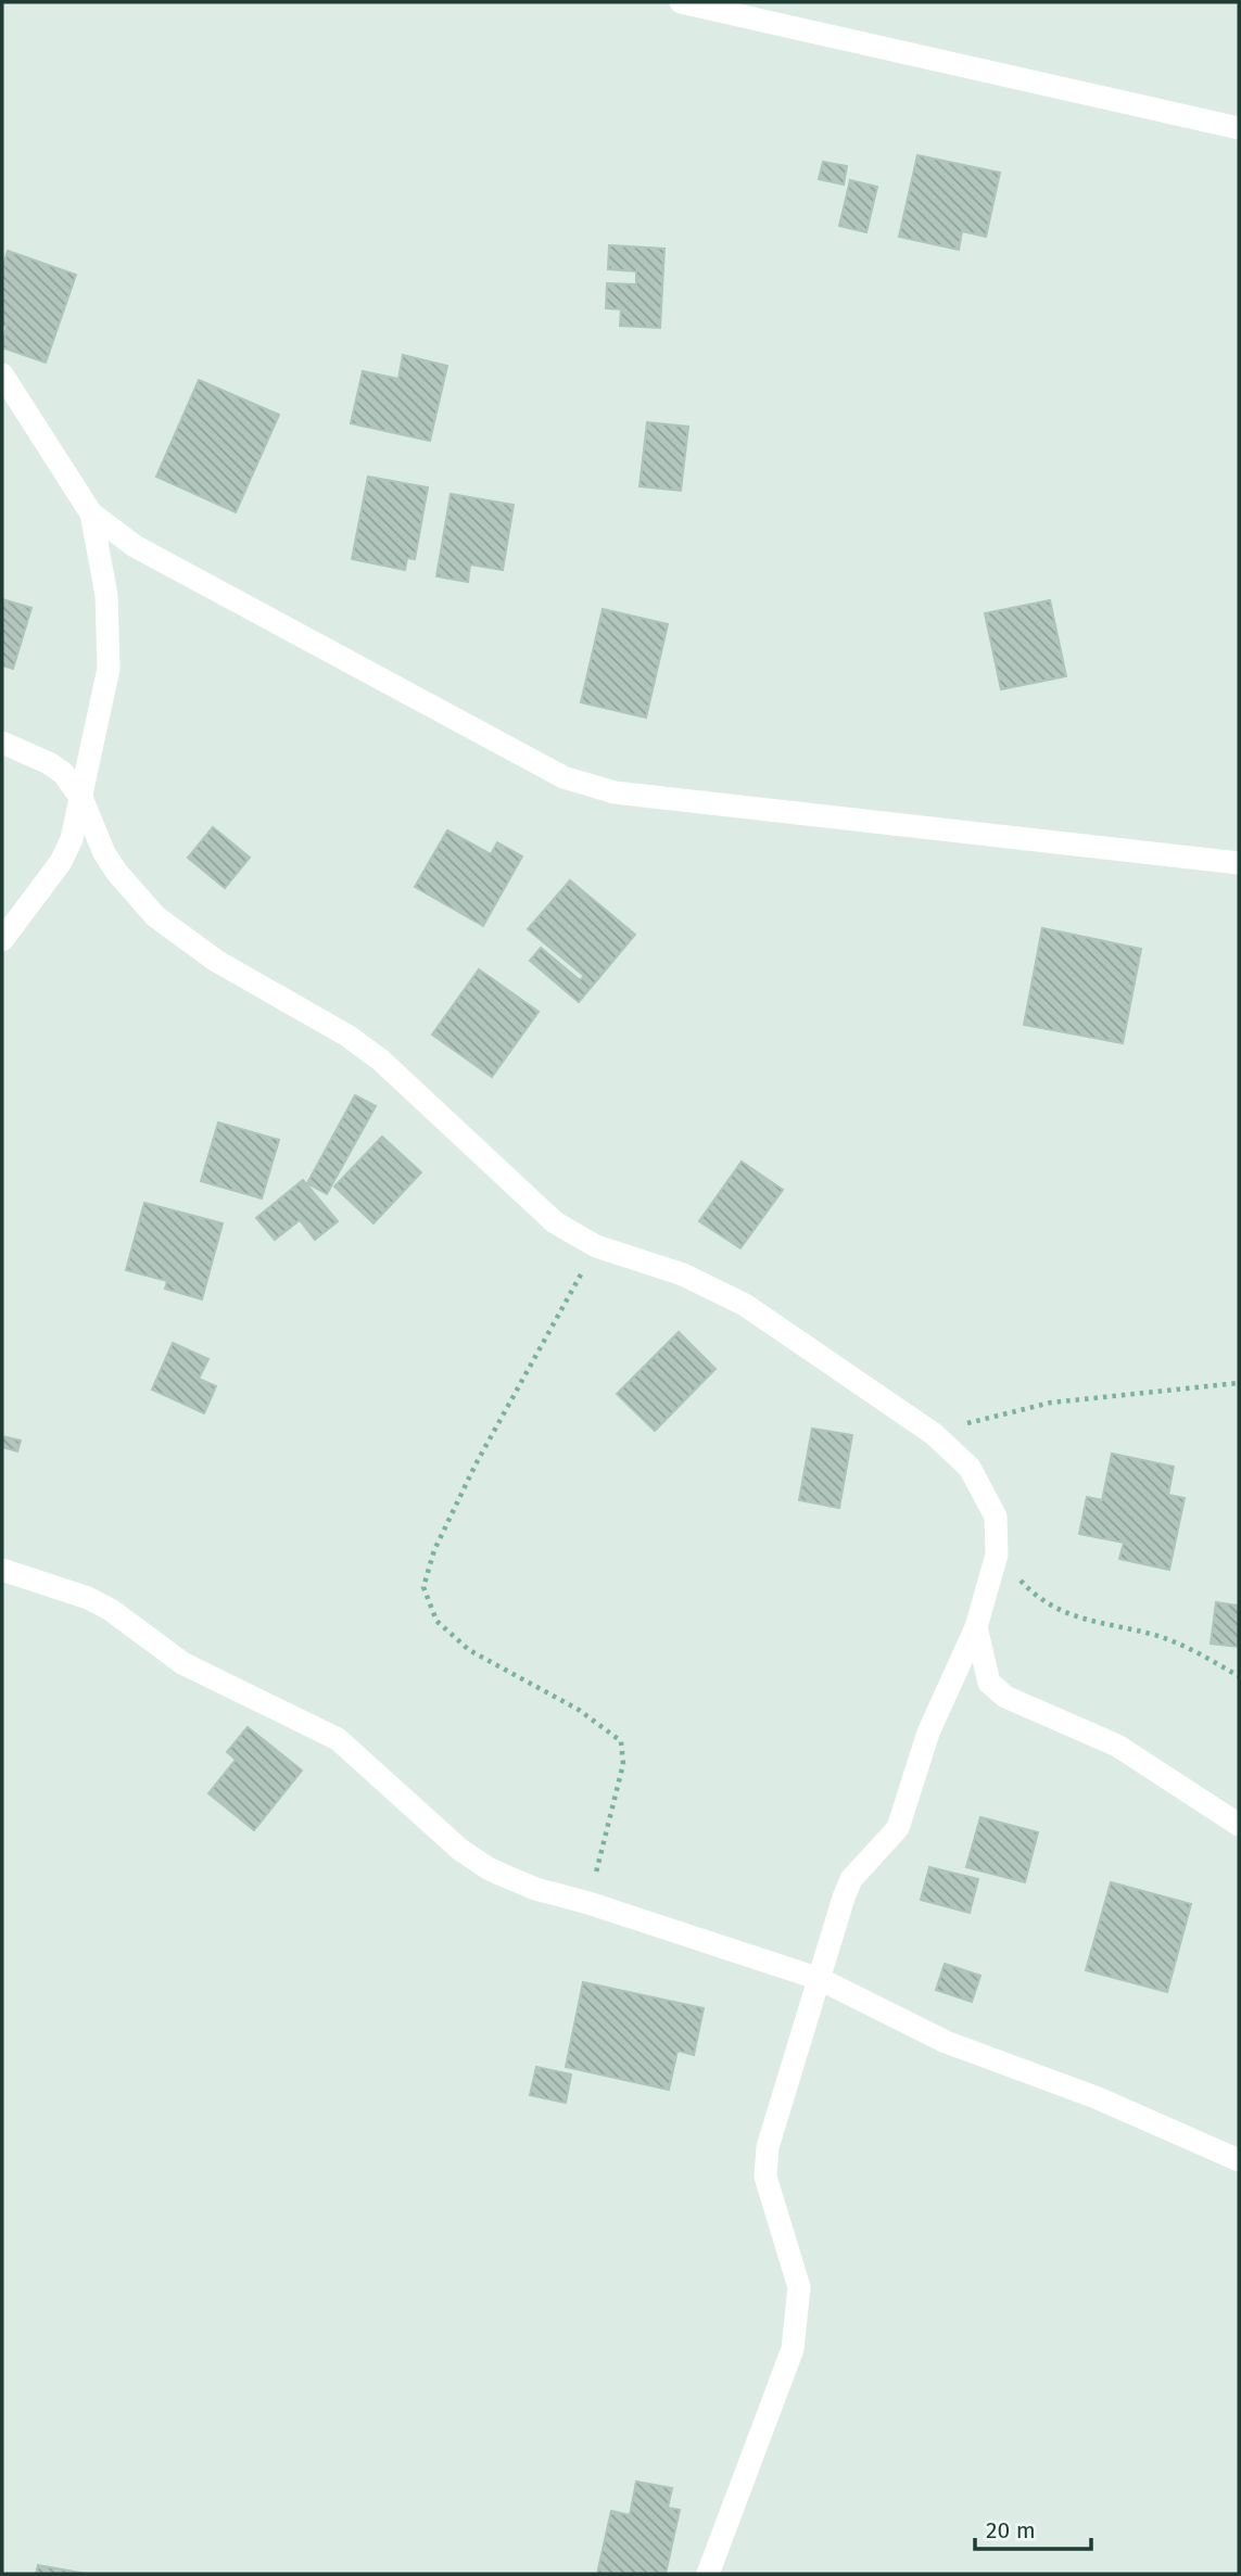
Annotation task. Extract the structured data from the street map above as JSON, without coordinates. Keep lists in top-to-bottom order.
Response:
{
  "scale_bar": "20 m"
}
